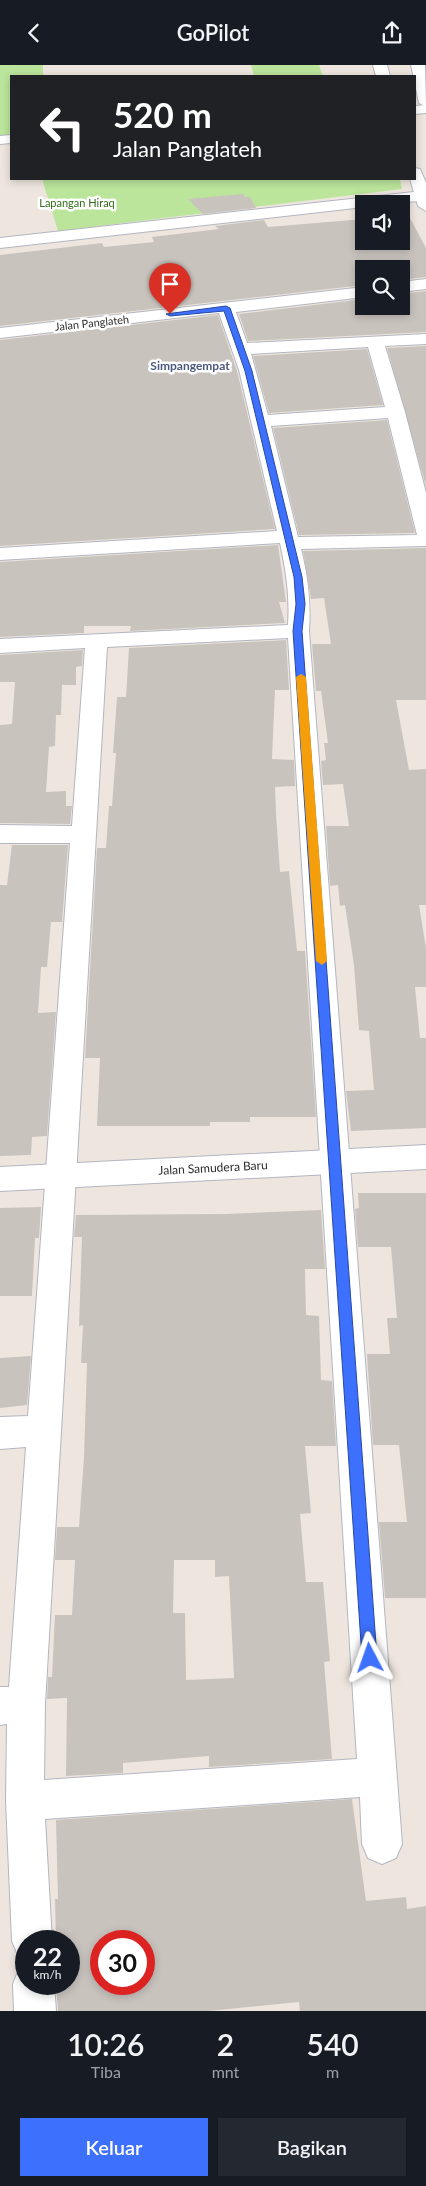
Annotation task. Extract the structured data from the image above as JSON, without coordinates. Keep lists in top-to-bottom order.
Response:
{
  "streets": {
    "street": ["Jalan Panglateh", "Jalan Samudera Baru"]
  },
  "districts": ["Simpangempat"],
  "parks": ["Lapangan Hiraq"],
  "page": {
    "header": "GoPilot",
    "turn": ["520 m", "Jalan Panglateh"],
    "speed": "22 km/h",
    "limit": "30",
    "eta": [
      "10:26",
      "Tiba",
      "2",
      "mnt",
      "540",
      "m"
    ],
    "buttons": ["Keluar", "Bagikan"]
  }
}
